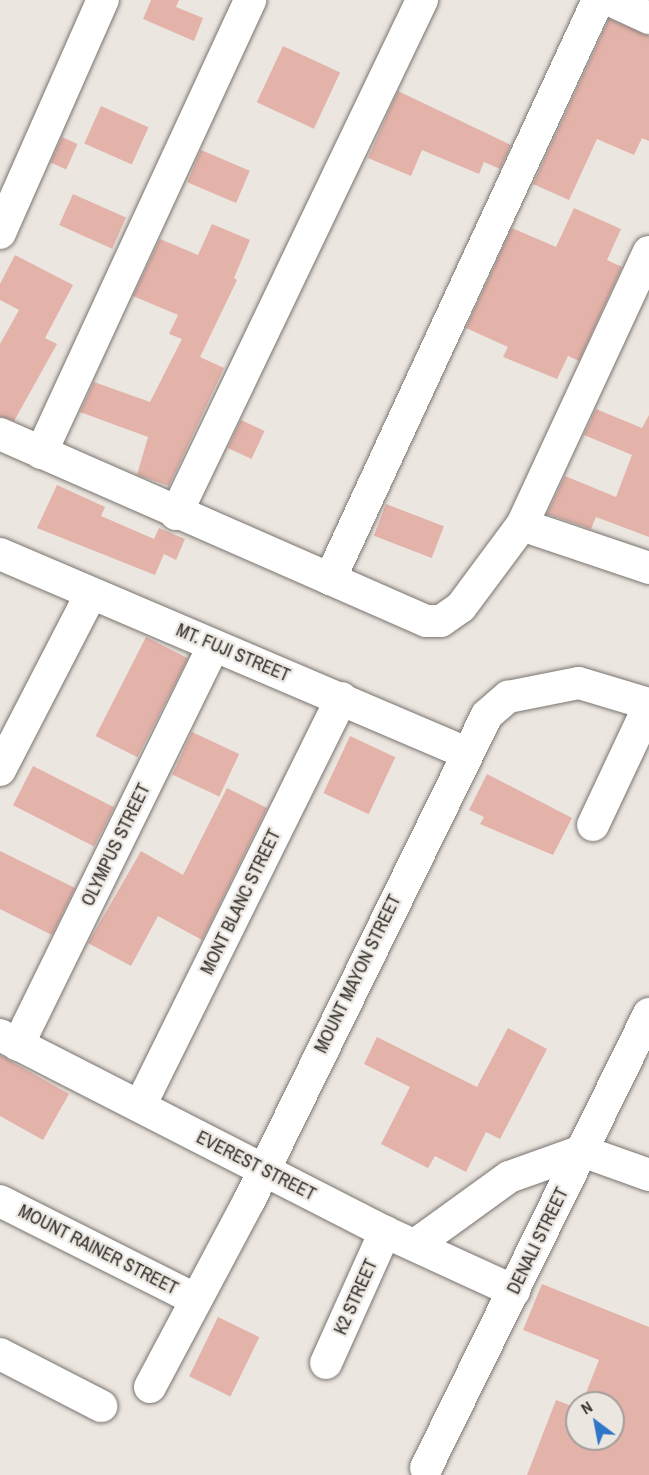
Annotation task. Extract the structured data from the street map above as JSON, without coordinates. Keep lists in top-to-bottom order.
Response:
{
  "streets": {
    "street": [
      "MT. FUJI STREET",
      "OLYMPUS STREET",
      "MONT BLANC STREET",
      "MOUNT MAYON STREET",
      "EVEREST STREET",
      "DENALI STREET",
      "MOUNT RAINER STREET",
      "K2 STREET"
    ]
  },
  "crossings": [
    ["MT. FUJI STREET", "OLYMPUS STREET"],
    ["MT. FUJI STREET", "MONT BLANC STREET"],
    ["MT. FUJI STREET", "MOUNT MAYON STREET"],
    ["OLYMPUS STREET", "EVEREST STREET"],
    ["MONT BLANC STREET", "EVEREST STREET"],
    ["MOUNT MAYON STREET", "EVEREST STREET"],
    ["MOUNT MAYON STREET", "MOUNT RAINER STREET"],
    ["EVEREST STREET", "DENALI STREET"],
    ["EVEREST STREET", "K2 STREET"]
  ],
  "north": "top left"
}
